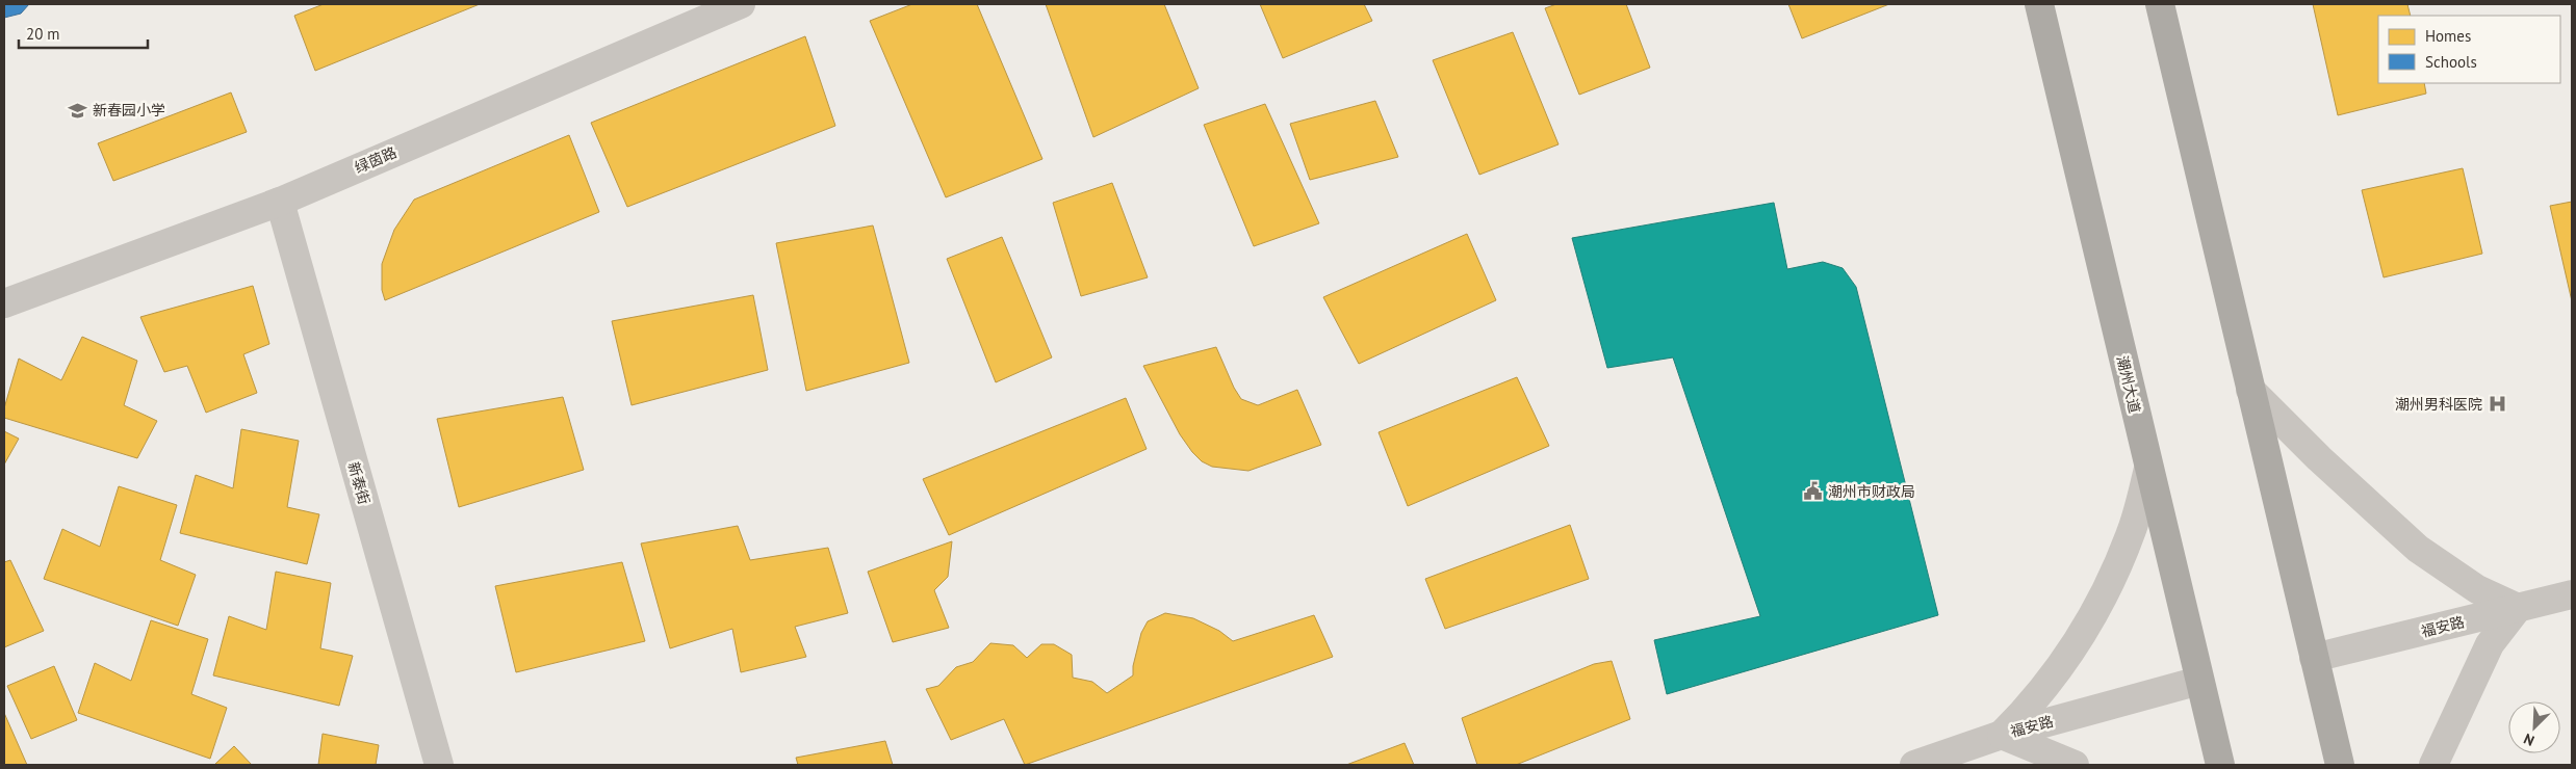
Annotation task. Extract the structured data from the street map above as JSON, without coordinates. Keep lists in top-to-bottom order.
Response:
{
  "streets": {
    "highway": ["潮州大道"],
    "street": ["绿茵路", "新泰街", "福安路"]
  },
  "crossings": [
    ["绿茵路", "新泰街"],
    ["潮州大道", "福安路"]
  ],
  "places": {
    "school or university": ["新春园小学"],
    "hospital": ["潮州男科医院"],
    "public building": ["潮州市财政局"]
  },
  "legend": ["Homes", "Schools"],
  "scale_bar": "20 m",
  "north": "bottom left"
}
